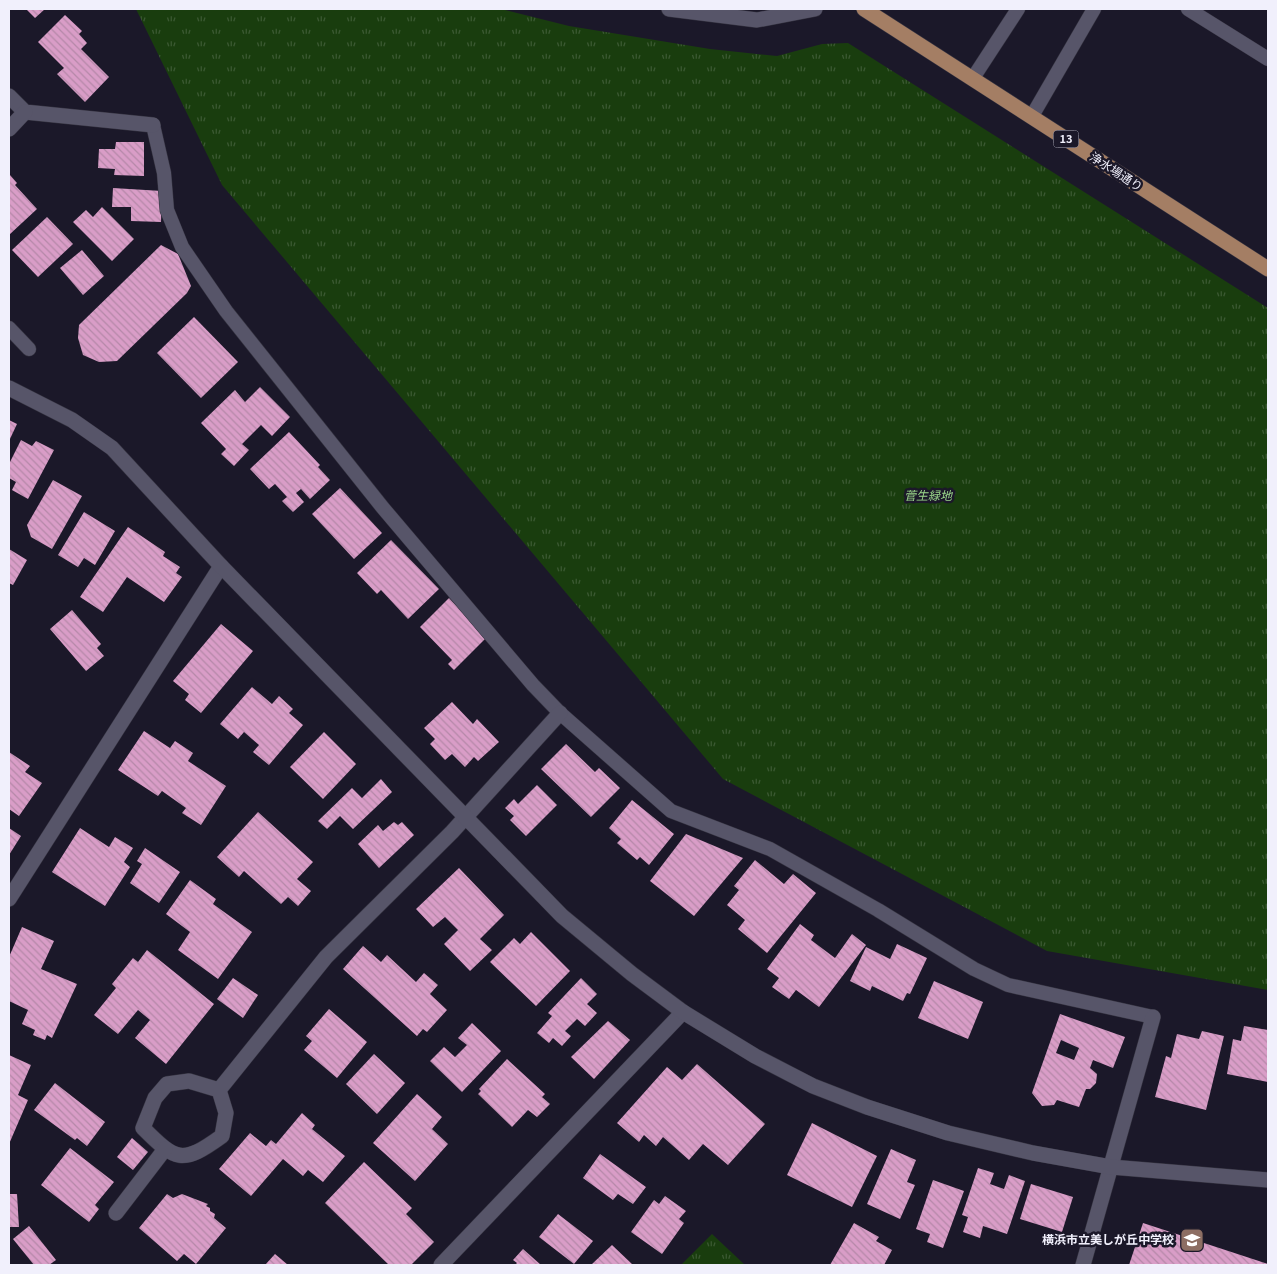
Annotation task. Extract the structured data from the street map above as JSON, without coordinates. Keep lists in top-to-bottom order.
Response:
{
  "streets": {
    "main road": ["13", "浄水場通り"]
  },
  "parks": ["菅生緑地"],
  "places": {
    "school or university": ["横浜市立美しが丘中学校"]
  }
}
